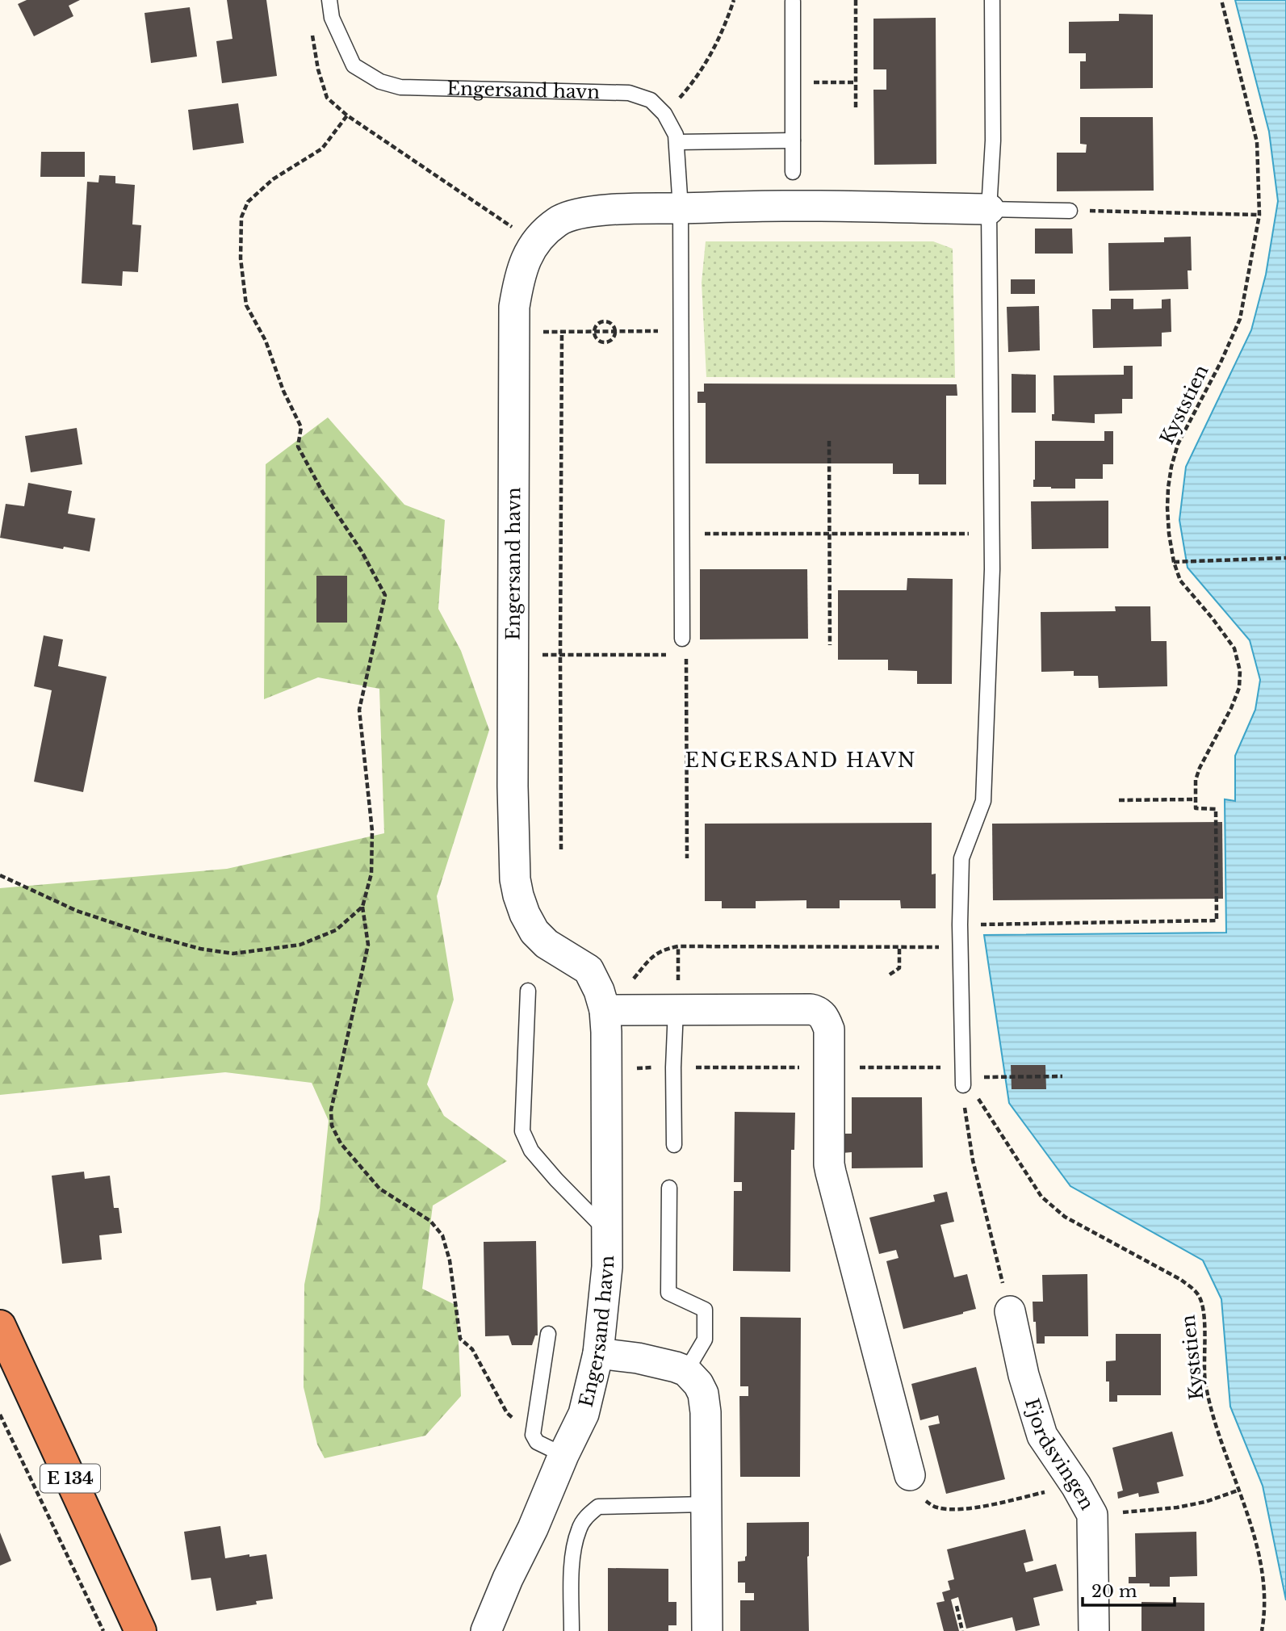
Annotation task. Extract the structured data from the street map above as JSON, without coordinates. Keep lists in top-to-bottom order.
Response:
{
  "streets": {
    "highway": ["E 134"],
    "street": ["Engersand havn", "Fjordsvingen"],
    "path": ["Kyststien"]
  },
  "districts": ["ENGERSAND HAVN"],
  "scale_bar": "20 m"
}
